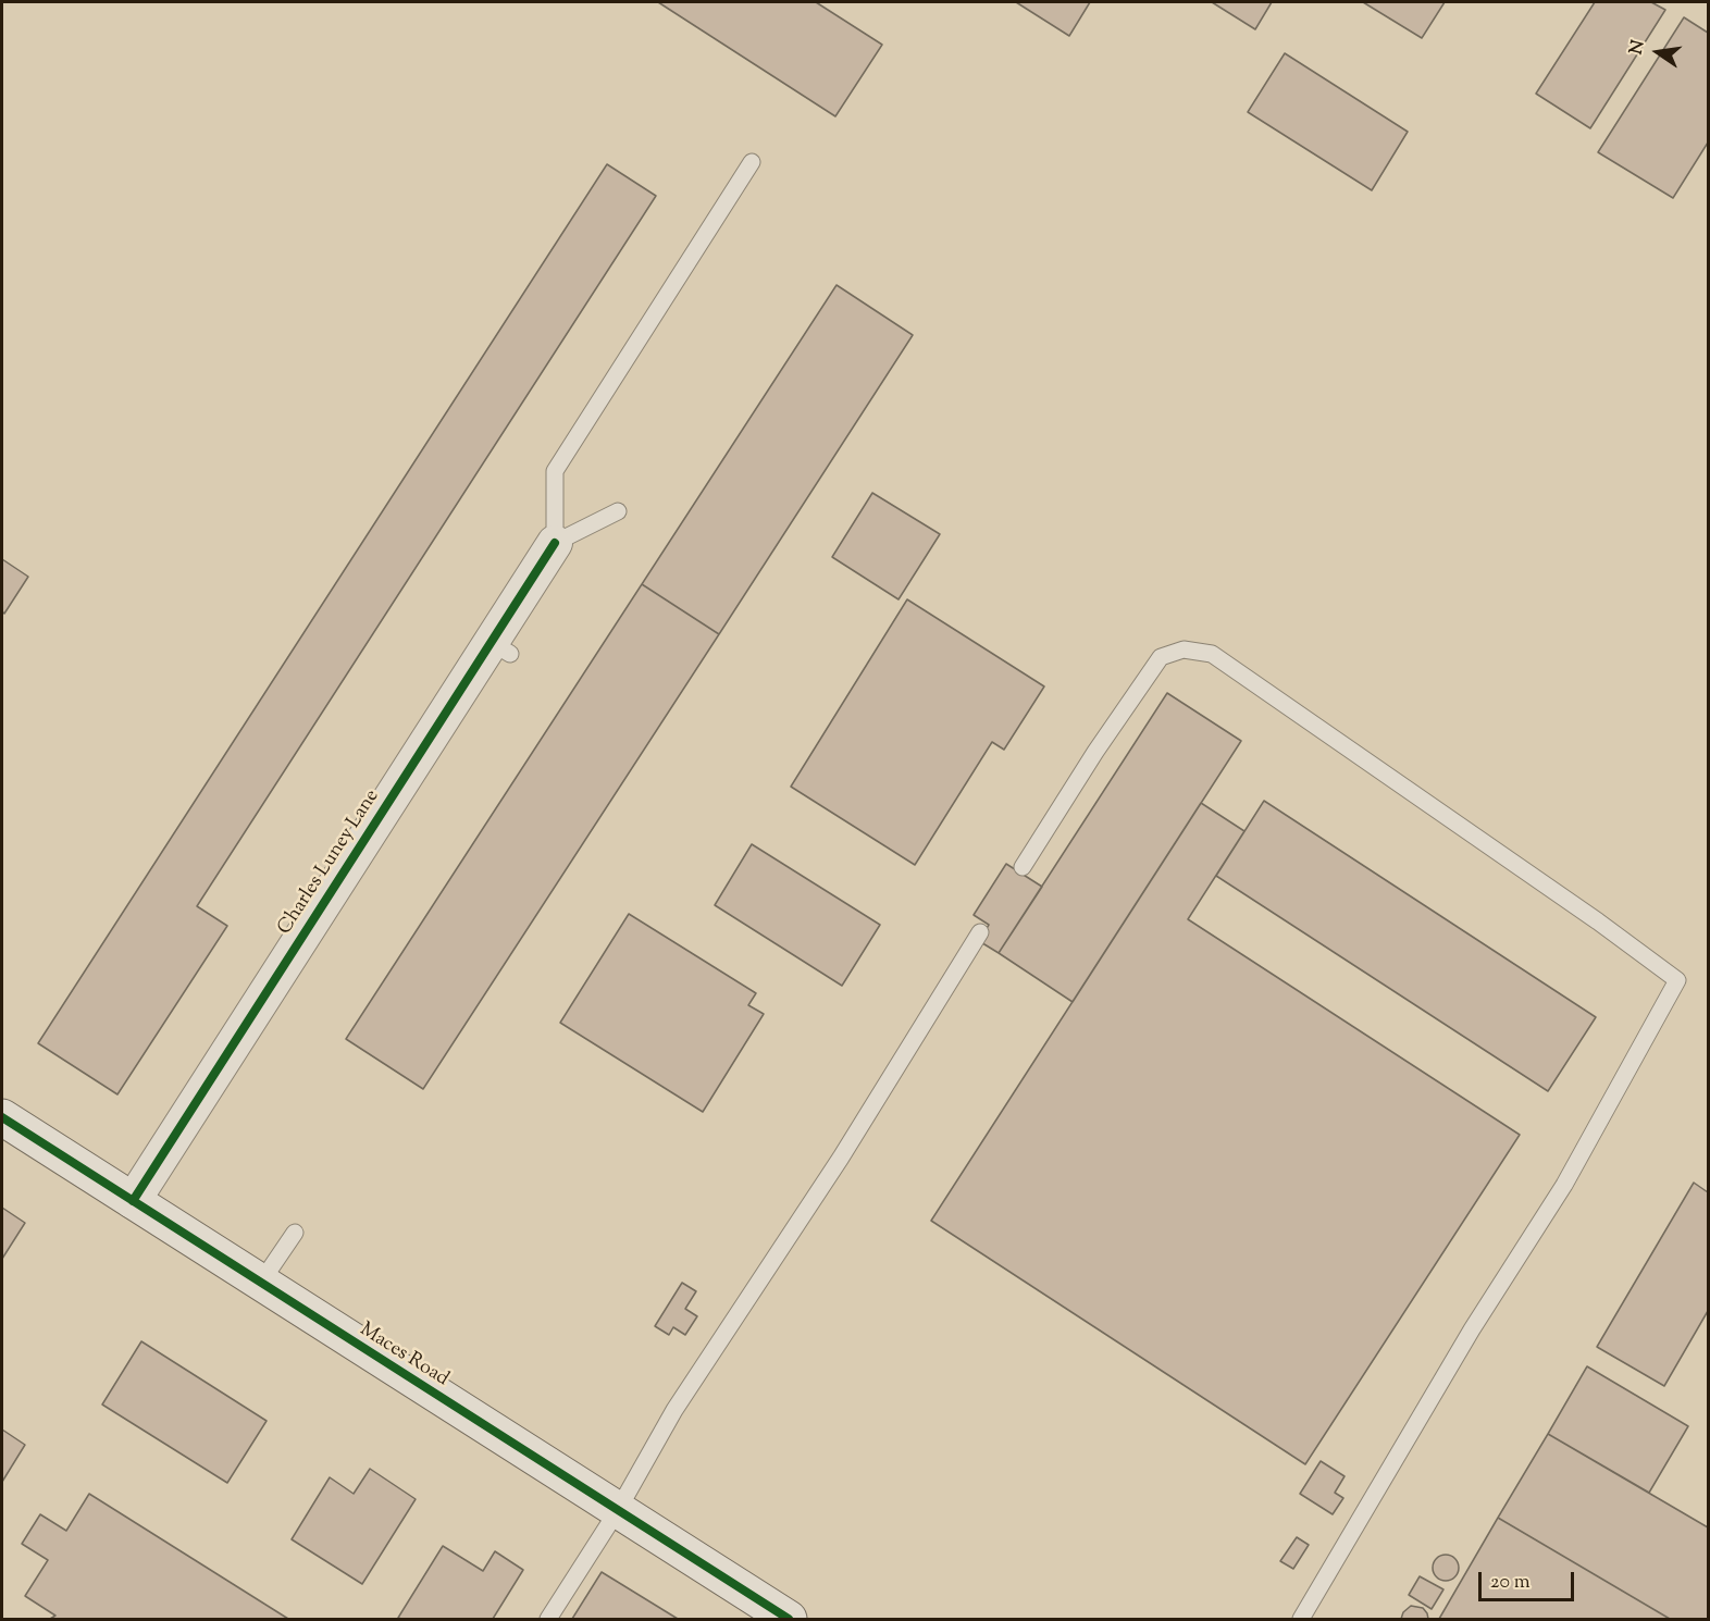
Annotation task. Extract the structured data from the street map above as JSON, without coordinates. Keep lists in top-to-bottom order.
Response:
{
  "streets": {
    "street": ["Charles Luney Lane", "Maces Road"]
  },
  "crossings": [
    ["Charles Luney Lane", "Maces Road"]
  ],
  "scale_bar": "20 m",
  "north": "left"
}
